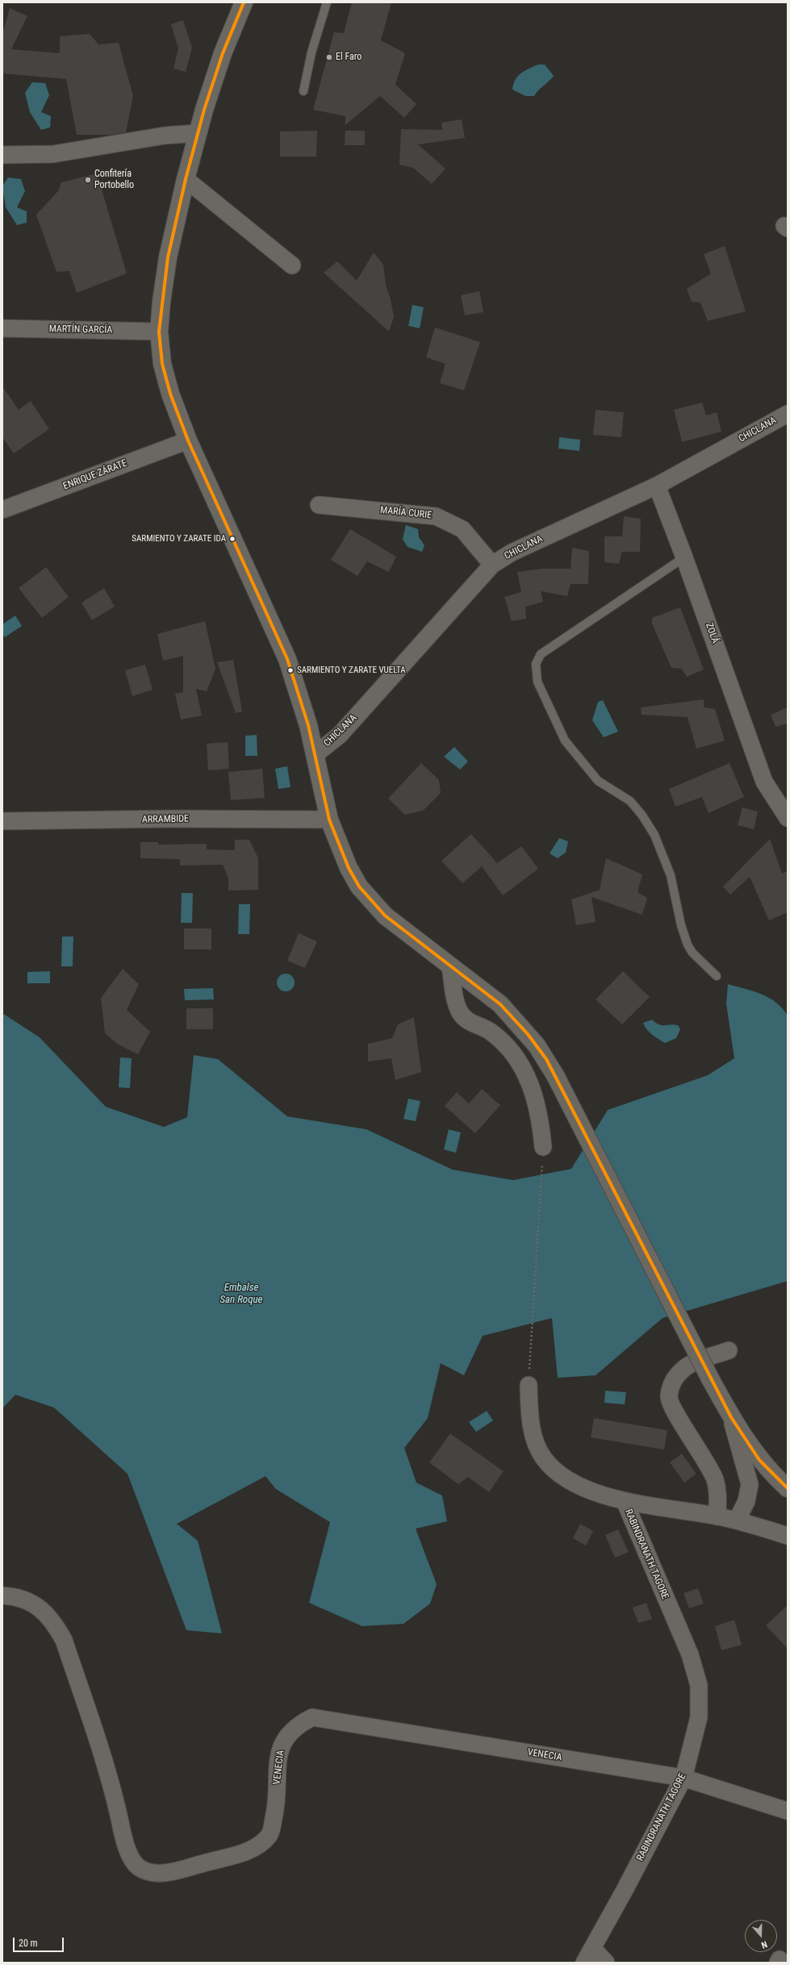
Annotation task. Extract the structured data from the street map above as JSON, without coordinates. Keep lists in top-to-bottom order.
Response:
{
  "streets": {
    "street": [
      "MARTÍN GARCÍA",
      "CHICLANA",
      "ENRIQUE ZÁRATE",
      "MARÍA CURIE",
      "ZOLÁ",
      "ARRAMBIDE",
      "RABINDRANATH TAGORE",
      "VENECIA"
    ]
  },
  "crossings": [
    ["CHICLANA", "MARÍA CURIE"],
    ["CHICLANA", "ZOLÁ"],
    ["RABINDRANATH TAGORE", "VENECIA"]
  ],
  "water": ["Embalse San Roque"],
  "places": [
    "El Faro",
    "Confitería Portobello",
    "SARMIENTO Y ZARATE IDA",
    "SARMIENTO Y ZARATE VUELTA"
  ],
  "scale_bar": "20 m",
  "north": "bottom"
}
